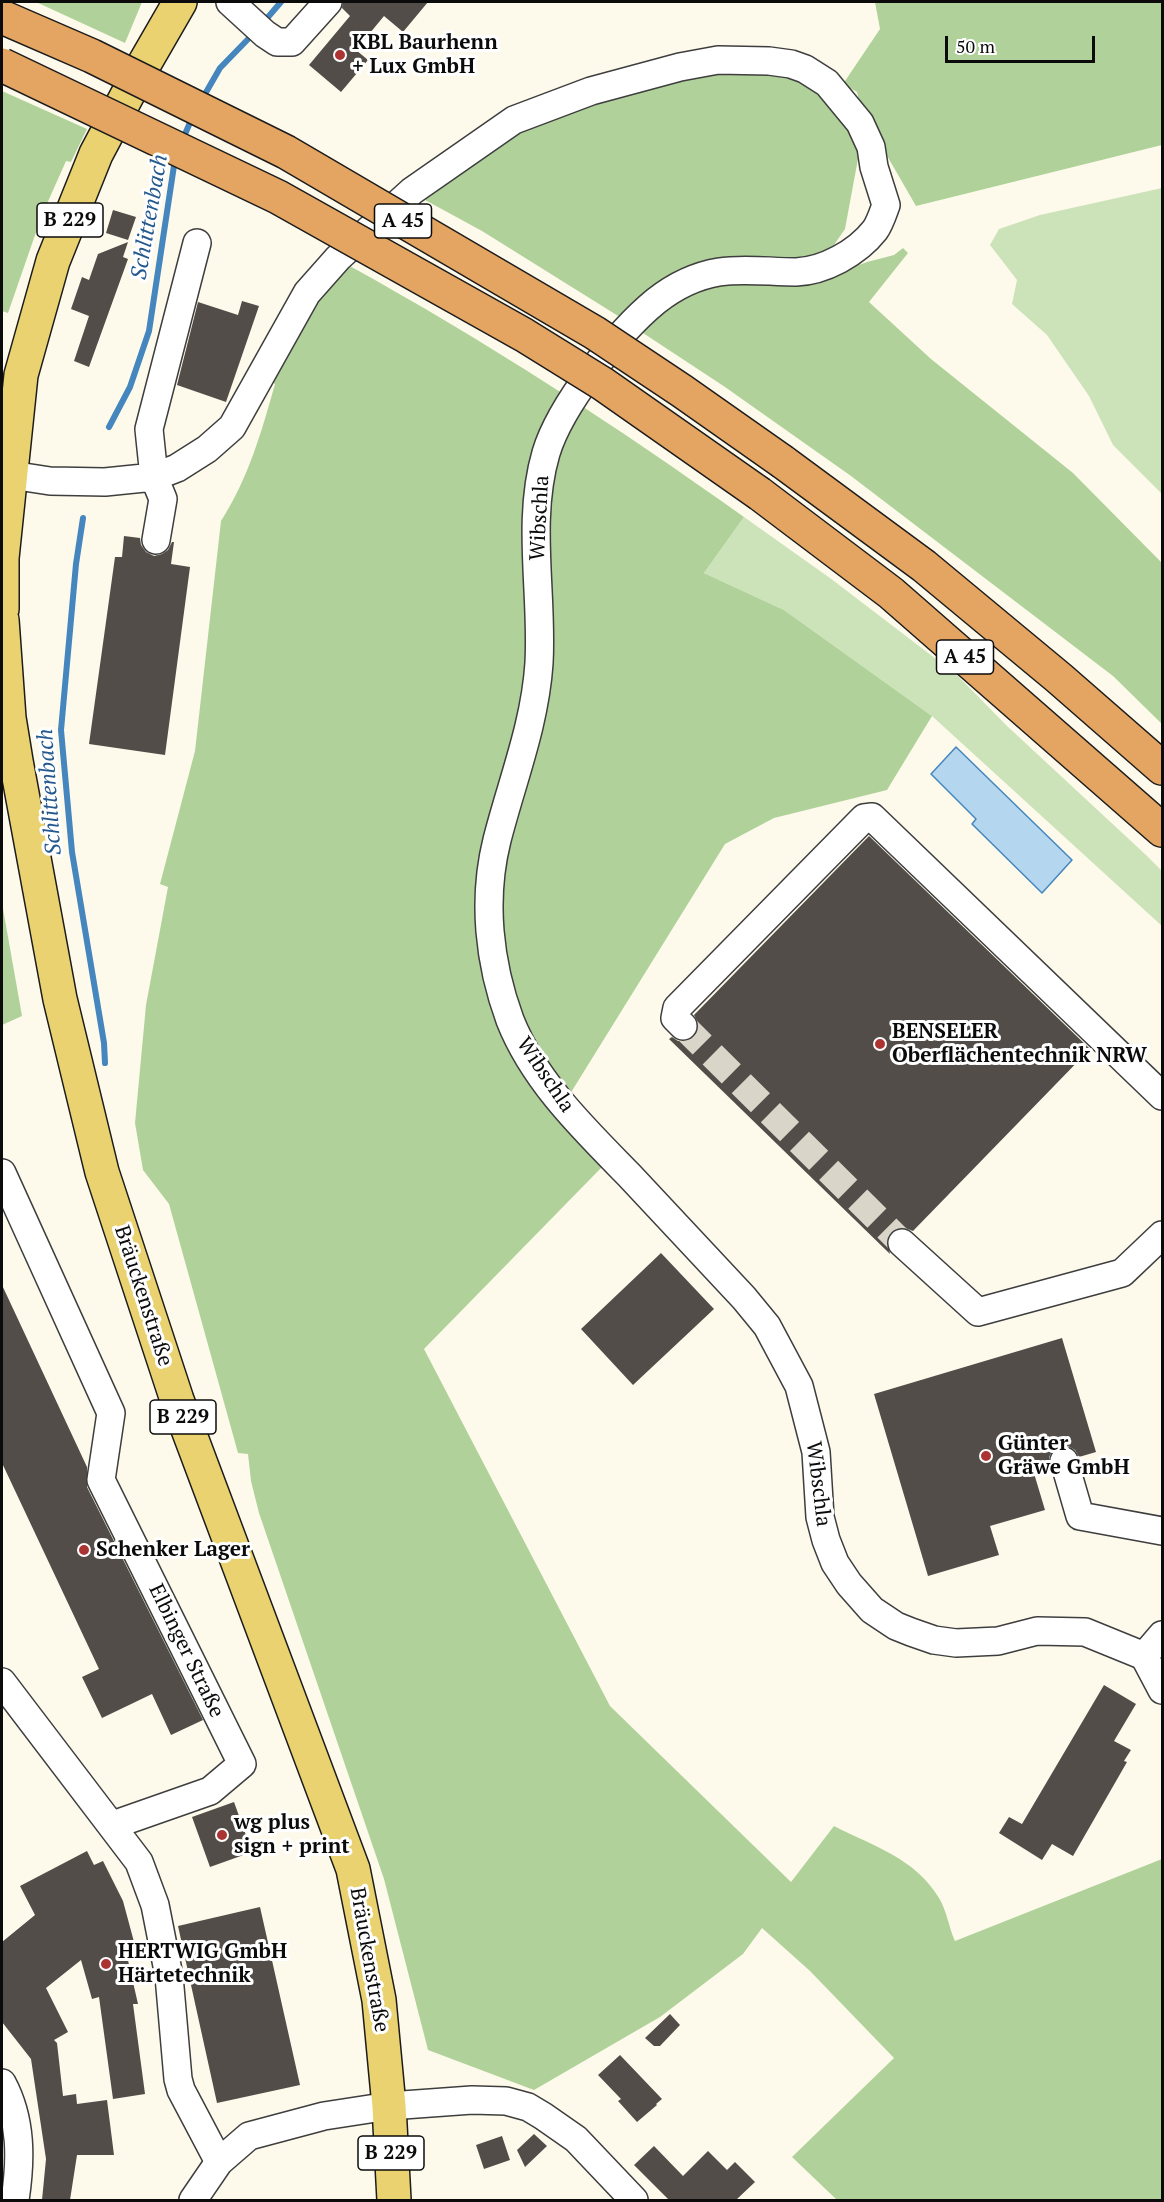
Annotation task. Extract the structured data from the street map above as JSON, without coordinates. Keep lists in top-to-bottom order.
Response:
{
  "streets": {
    "highway": ["A 45"],
    "main road": ["B 229", "Bräuckenstraße"],
    "street": ["Wibschla", "Elbinger Straße"]
  },
  "crossings": [
    ["B 229", "Wibschla"]
  ],
  "water": ["Schlittenbach"],
  "places": [
    "KBL Baurhenn + Lux GmbH",
    "BENSELER Oberflächentechnik NRW",
    "Günter Gräwe GmbH",
    "Schenker Lager",
    "wg plus sign + print",
    "HERTWIG GmbH Härtetechnik"
  ],
  "scale_bar": "50 m"
}
